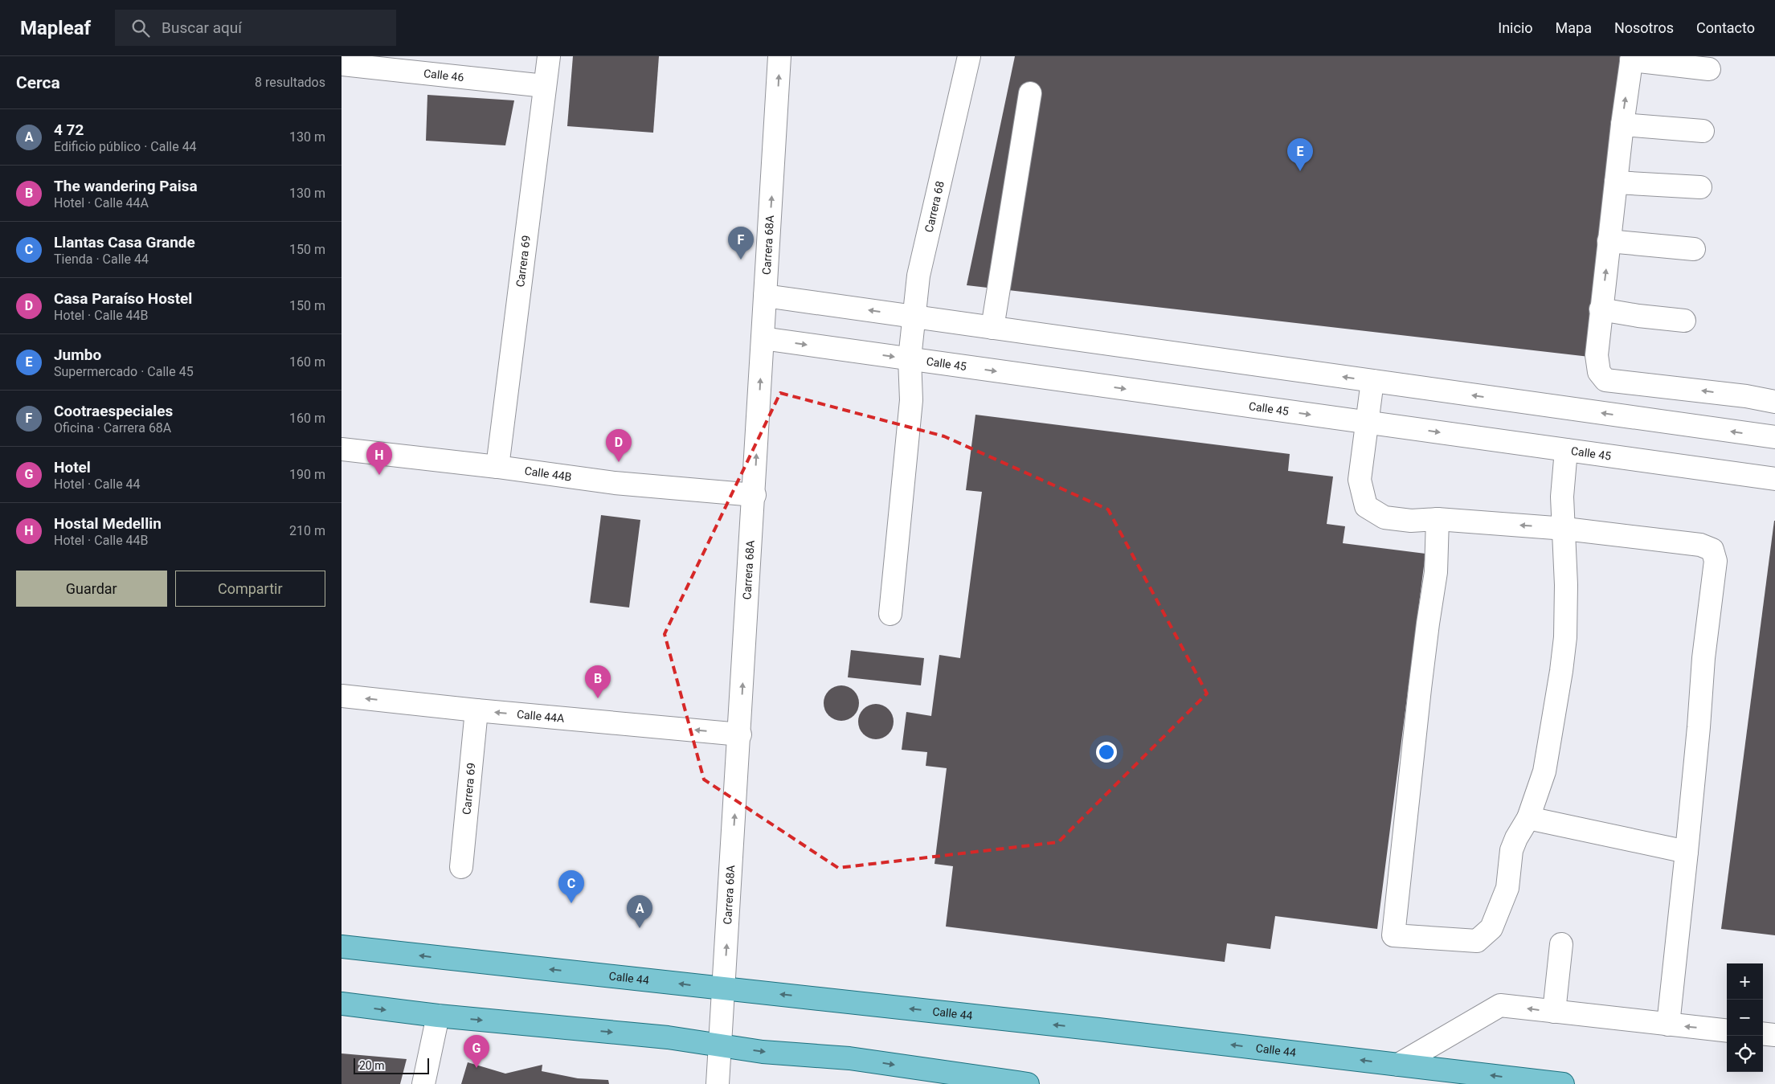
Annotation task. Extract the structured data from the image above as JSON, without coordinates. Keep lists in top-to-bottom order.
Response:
{
  "streets": {
    "main road": ["Calle 44"],
    "street": [
      "Calle 46",
      "Carrera 68",
      "Carrera 68A",
      "Carrera 69",
      "Calle 45",
      "Calle 44B",
      "Calle 44A"
    ]
  },
  "crossings": [
    ["Calle 46", "Carrera 69"],
    ["Carrera 68", "Calle 45"],
    ["Carrera 68A", "Calle 45"],
    ["Carrera 68A", "Calle 44B"],
    ["Carrera 68A", "Calle 44A"],
    ["Carrera 68A", "Calle 44"],
    ["Carrera 69", "Calle 44B"],
    ["Carrera 69", "Calle 44A"]
  ],
  "one_way": ["Carrera 68A", "Calle 44A"],
  "scale_bar": "20 m",
  "page": {
    "header": "Mapleaf",
    "search": "Buscar aquí",
    "nav": [
      "Inicio",
      "Mapa",
      "Nosotros",
      "Contacto"
    ],
    "heading": ["Cerca", "8 resultados"],
    "list": [
      {
        "mark": "A",
        "name": "4 72",
        "note": "Edificio público · Calle 44",
        "value": "130 m"
      },
      {
        "mark": "B",
        "name": "The wandering Paisa",
        "note": "Hotel · Calle 44A",
        "value": "130 m"
      },
      {
        "mark": "C",
        "name": "Llantas Casa Grande",
        "note": "Tienda · Calle 44",
        "value": "150 m"
      },
      {
        "mark": "D",
        "name": "Casa Paraíso Hostel",
        "note": "Hotel · Calle 44B",
        "value": "150 m"
      },
      {
        "mark": "E",
        "name": "Jumbo",
        "note": "Supermercado · Calle 45",
        "value": "160 m"
      },
      {
        "mark": "F",
        "name": "Cootraespeciales",
        "note": "Oficina · Carrera 68A",
        "value": "160 m"
      },
      {
        "mark": "G",
        "name": "Hotel",
        "note": "Hotel · Calle 44",
        "value": "190 m"
      },
      {
        "mark": "H",
        "name": "Hostal Medellin",
        "note": "Hotel · Calle 44B",
        "value": "210 m"
      }
    ],
    "pins": [
      "E",
      "F",
      "D",
      "H",
      "B",
      "C",
      "A",
      "G"
    ],
    "buttons": ["Guardar", "Compartir"],
    "map_buttons": ["+", "−"],
    "scale": "20 m"
  }
}
